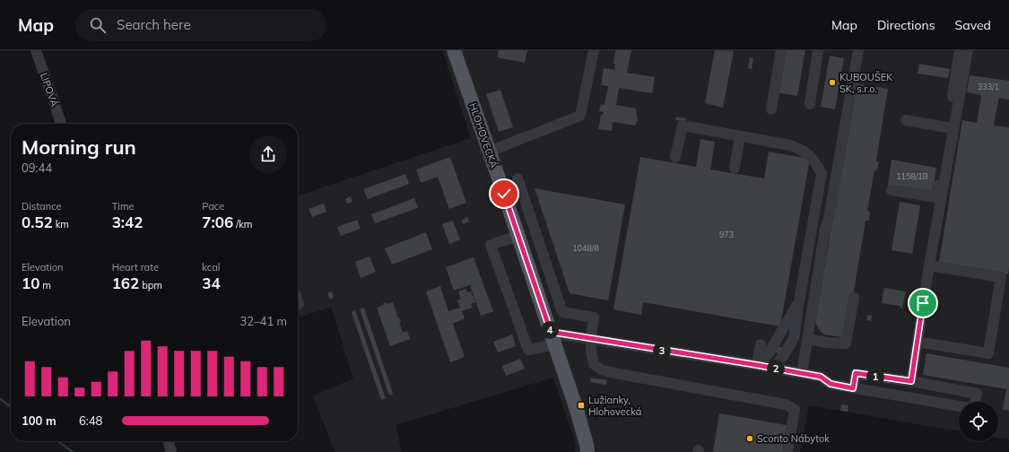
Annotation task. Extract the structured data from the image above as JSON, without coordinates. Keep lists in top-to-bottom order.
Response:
{
  "streets": {
    "main road": ["HLOHOVECKÁ"],
    "street": ["LIPOVÁ"]
  },
  "places": {
    "other": ["KUBOUŠEK SK, s.r.o.", "Sconto Nábytok"],
    "transit": ["Lužianky, Hlohovecká"]
  },
  "house_numbers": [
    "333/1",
    "1158/1B",
    "973",
    "1048/8"
  ],
  "page": {
    "header": "Map",
    "search": "Search here",
    "nav": ["Map", "Directions", "Saved"],
    "heading": ["Morning run", "09:44"],
    "stats": [
      ["Distance", "0.52 km"],
      ["Time", "3:42"],
      ["Pace", "7:06 /km"],
      ["Elevation", "10 m"],
      ["Heart rate", "162 bpm"],
      ["kcal", "34"]
    ],
    "chart": ["Elevation", "32–41 m"],
    "pins": [
      "4",
      "3",
      "2",
      "1"
    ],
    "list": [
      {
        "name": "100 m",
        "note": "6:48"
      }
    ]
  }
}
